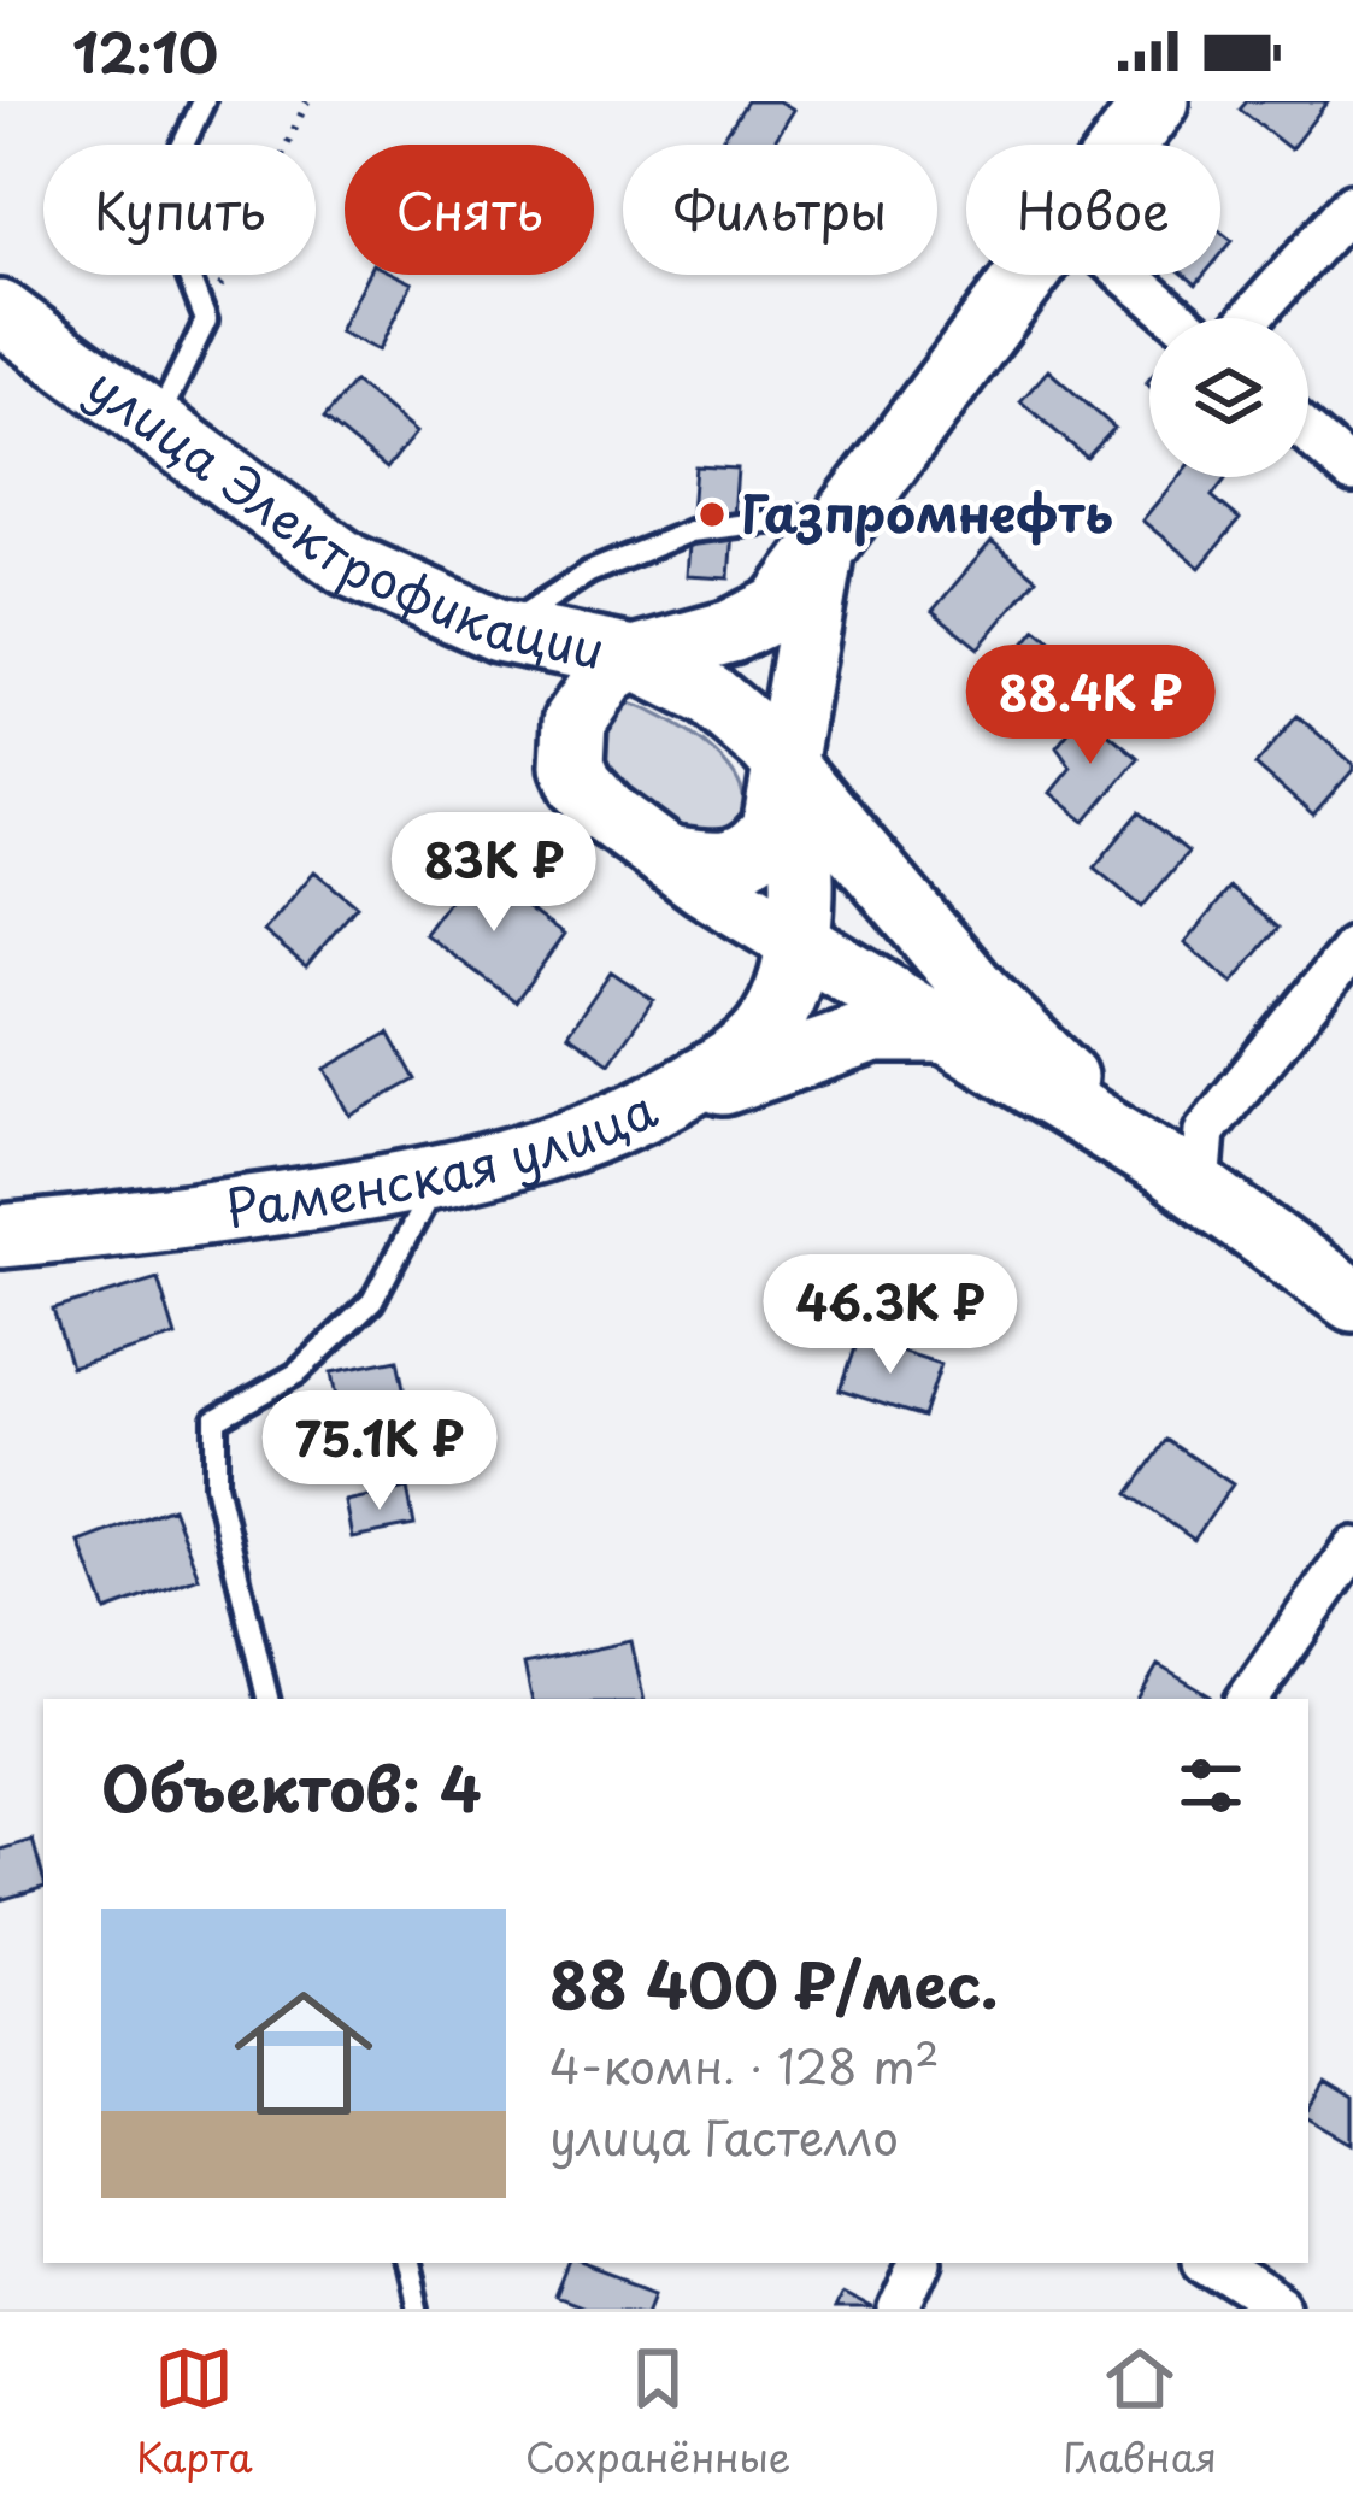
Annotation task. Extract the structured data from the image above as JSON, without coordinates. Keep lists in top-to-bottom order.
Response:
{
  "streets": {
    "main road": ["улица Электрофикации", "Раменская улица"]
  },
  "crossings": [
    ["улица Электрофикации", "Раменская улица"]
  ],
  "places": ["Газпромнефть"],
  "page": {
    "status": "12:10",
    "chip": [
      "Купить",
      "Снять",
      "Фильтры",
      "Новое"
    ],
    "price": [
      "88.4K ₽",
      "83K ₽",
      "46.3K ₽",
      "75.1K ₽"
    ],
    "heading": "Объектов: 4",
    "list": [
      {
        "name": "88 400 ₽/мес.",
        "note": "4-комн. · 128 m² · улица Гастелло"
      }
    ],
    "tabs": ["Карта", "Сохранённые", "Главная"]
  }
}
